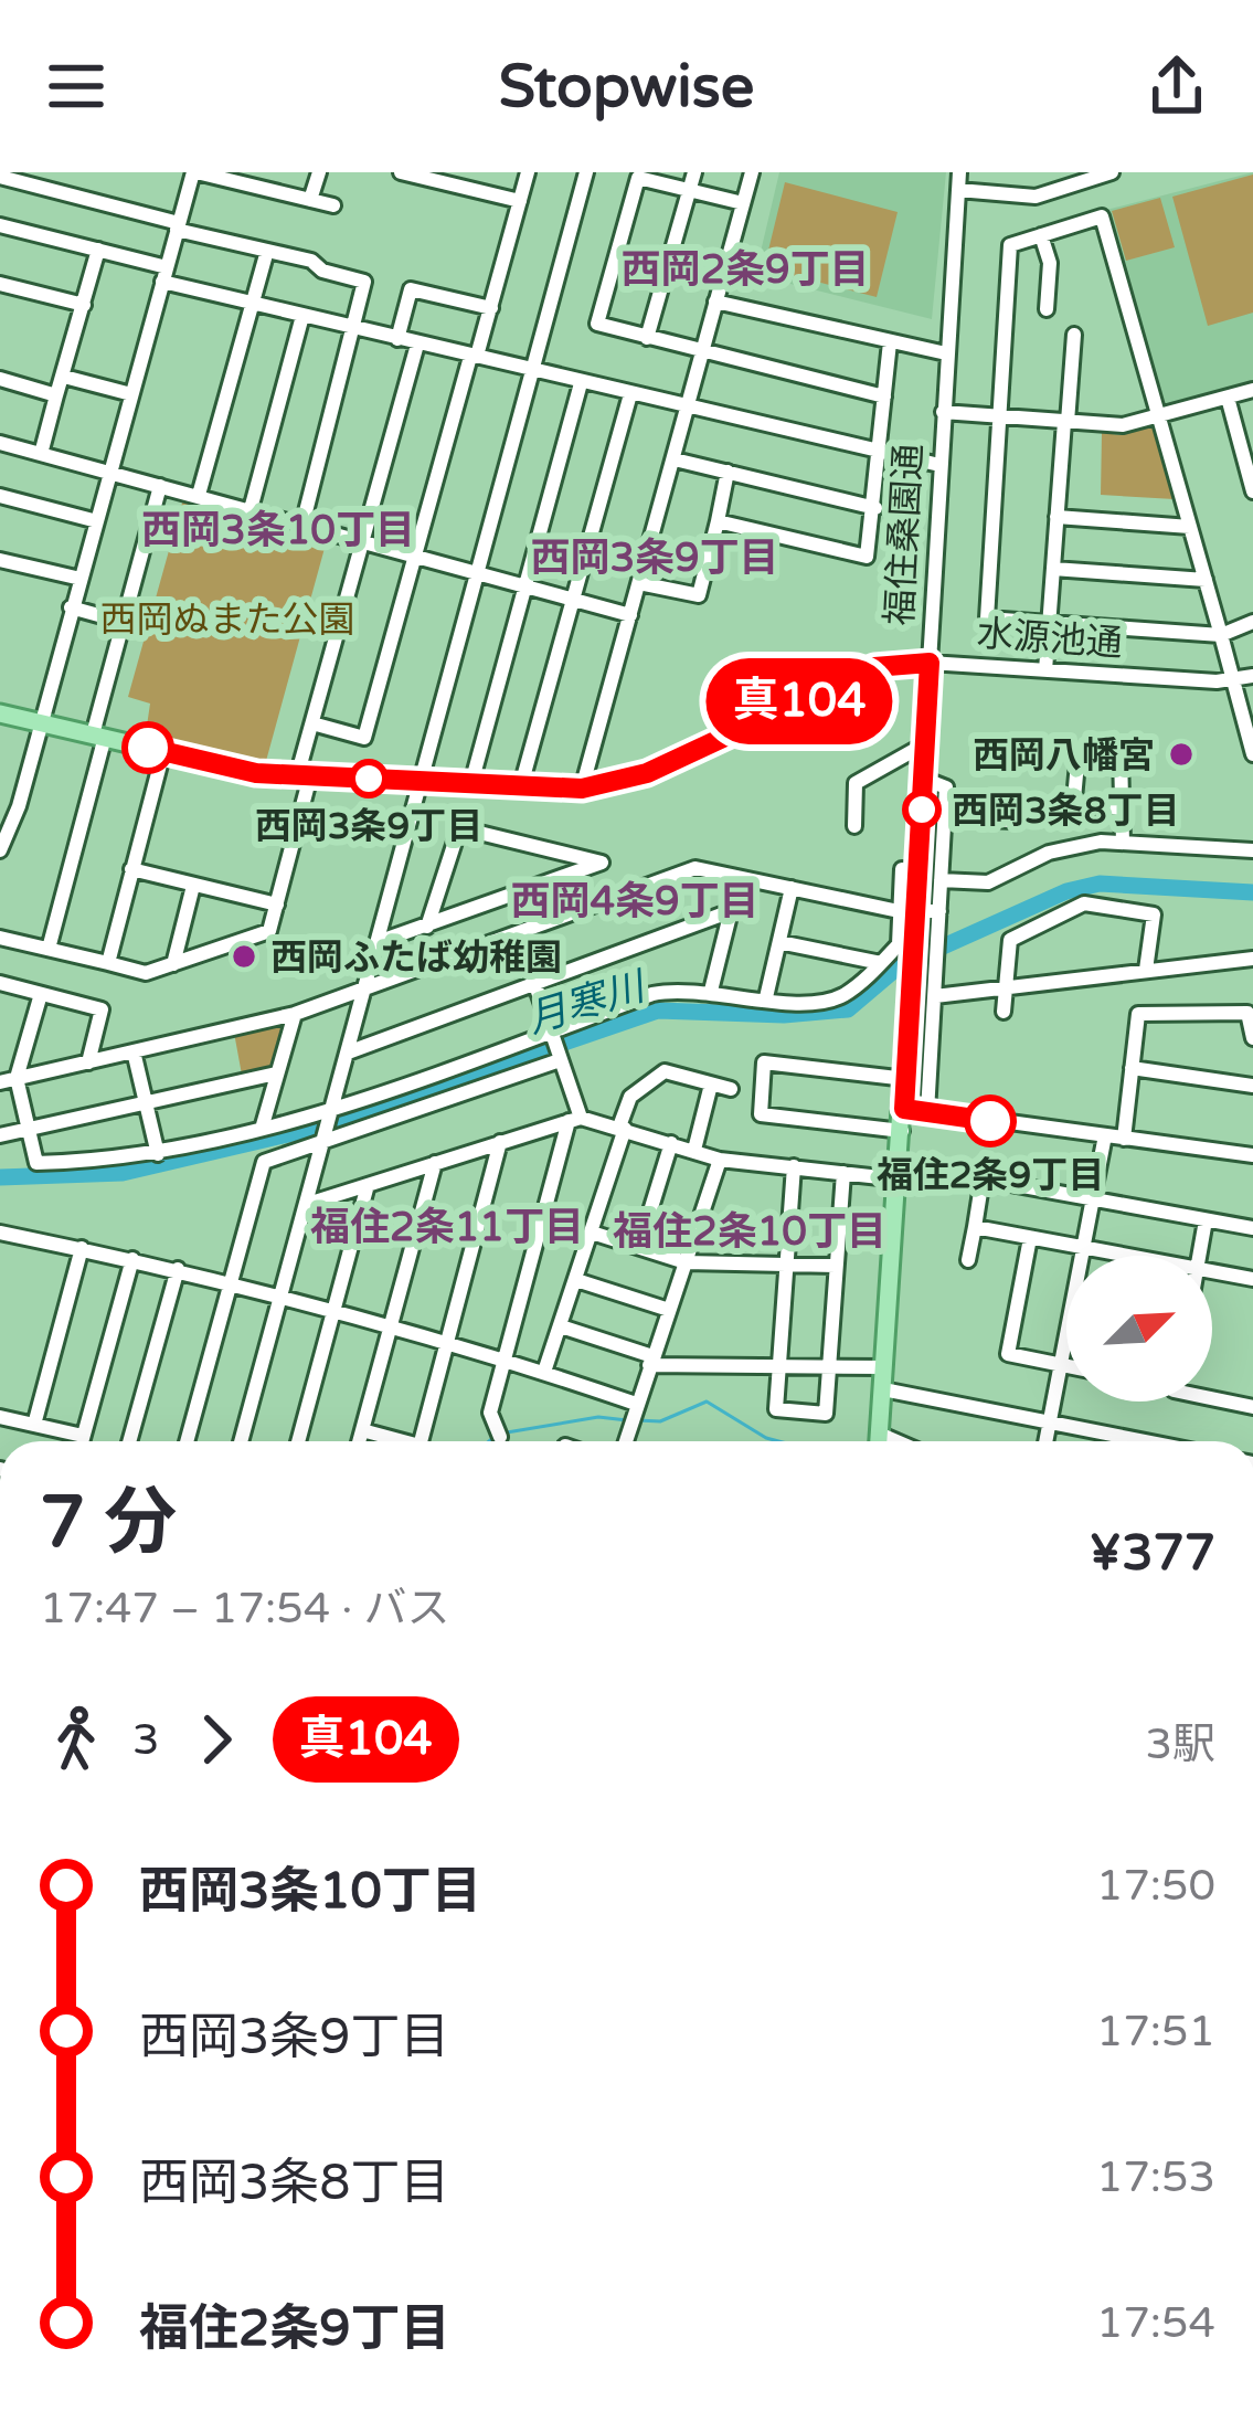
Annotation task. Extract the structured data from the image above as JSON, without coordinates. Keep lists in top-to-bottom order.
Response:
{
  "streets": {
    "main road": ["福住桑園通", "水源池通"]
  },
  "crossings": [
    ["福住桑園通", "水源池通"]
  ],
  "districts": [
    "西岡2条9丁目",
    "西岡3条10丁目",
    "西岡3条9丁目",
    "西岡4条9丁目",
    "福住2条11丁目",
    "福住2条10丁目"
  ],
  "water": ["月寒川"],
  "parks": ["西岡ぬまた公園"],
  "places": [
    "西岡八幡宮",
    "西岡3条9丁目",
    "西岡3条8丁目",
    "西岡ふたば幼稚園",
    "福住2条9丁目"
  ],
  "lines": ["bus line 真104"],
  "north": "top right",
  "page": {
    "header": "Stopwise",
    "on_map": "真104",
    "heading": ["7 分", "17:47 – 17:54 · バス", "¥377"],
    "legs": ["3", "真104", "3駅"],
    "list": [
      {
        "name": "西岡3条10丁目",
        "value": "17:50"
      },
      {
        "name": "西岡3条9丁目",
        "value": "17:51"
      },
      {
        "name": "西岡3条8丁目",
        "value": "17:53"
      },
      {
        "name": "福住2条9丁目",
        "value": "17:54"
      }
    ]
  }
}
